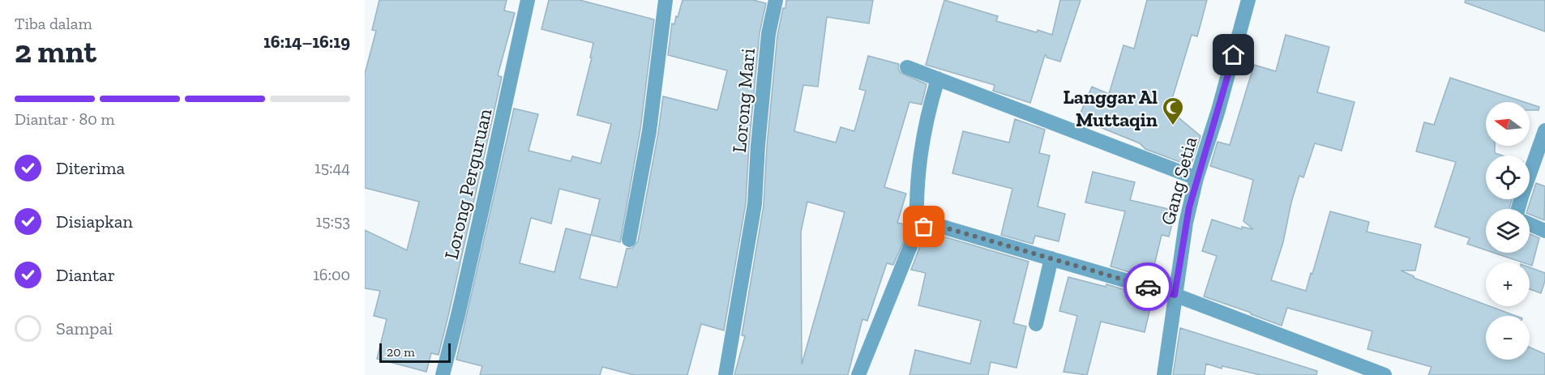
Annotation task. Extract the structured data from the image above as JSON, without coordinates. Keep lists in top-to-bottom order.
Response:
{
  "streets": {
    "street": ["Lorong Mari", "Gang Setia", "Lorong Perguruan"]
  },
  "places": {
    "mosque": ["Langgar Al Muttaqin"]
  },
  "scale_bar": "20 m",
  "north": "left",
  "page": {
    "heading": ["2 mnt", "Tiba dalam", "16:14–16:19"],
    "bar": "Diantar · 80 m",
    "map_buttons": ["+", "−"],
    "list": [
      ["Diterima", "15:44"],
      ["Disiapkan", "15:53"],
      ["Diantar", "16:00"],
      "Sampai"
    ],
    "scale": "20 m"
  }
}
